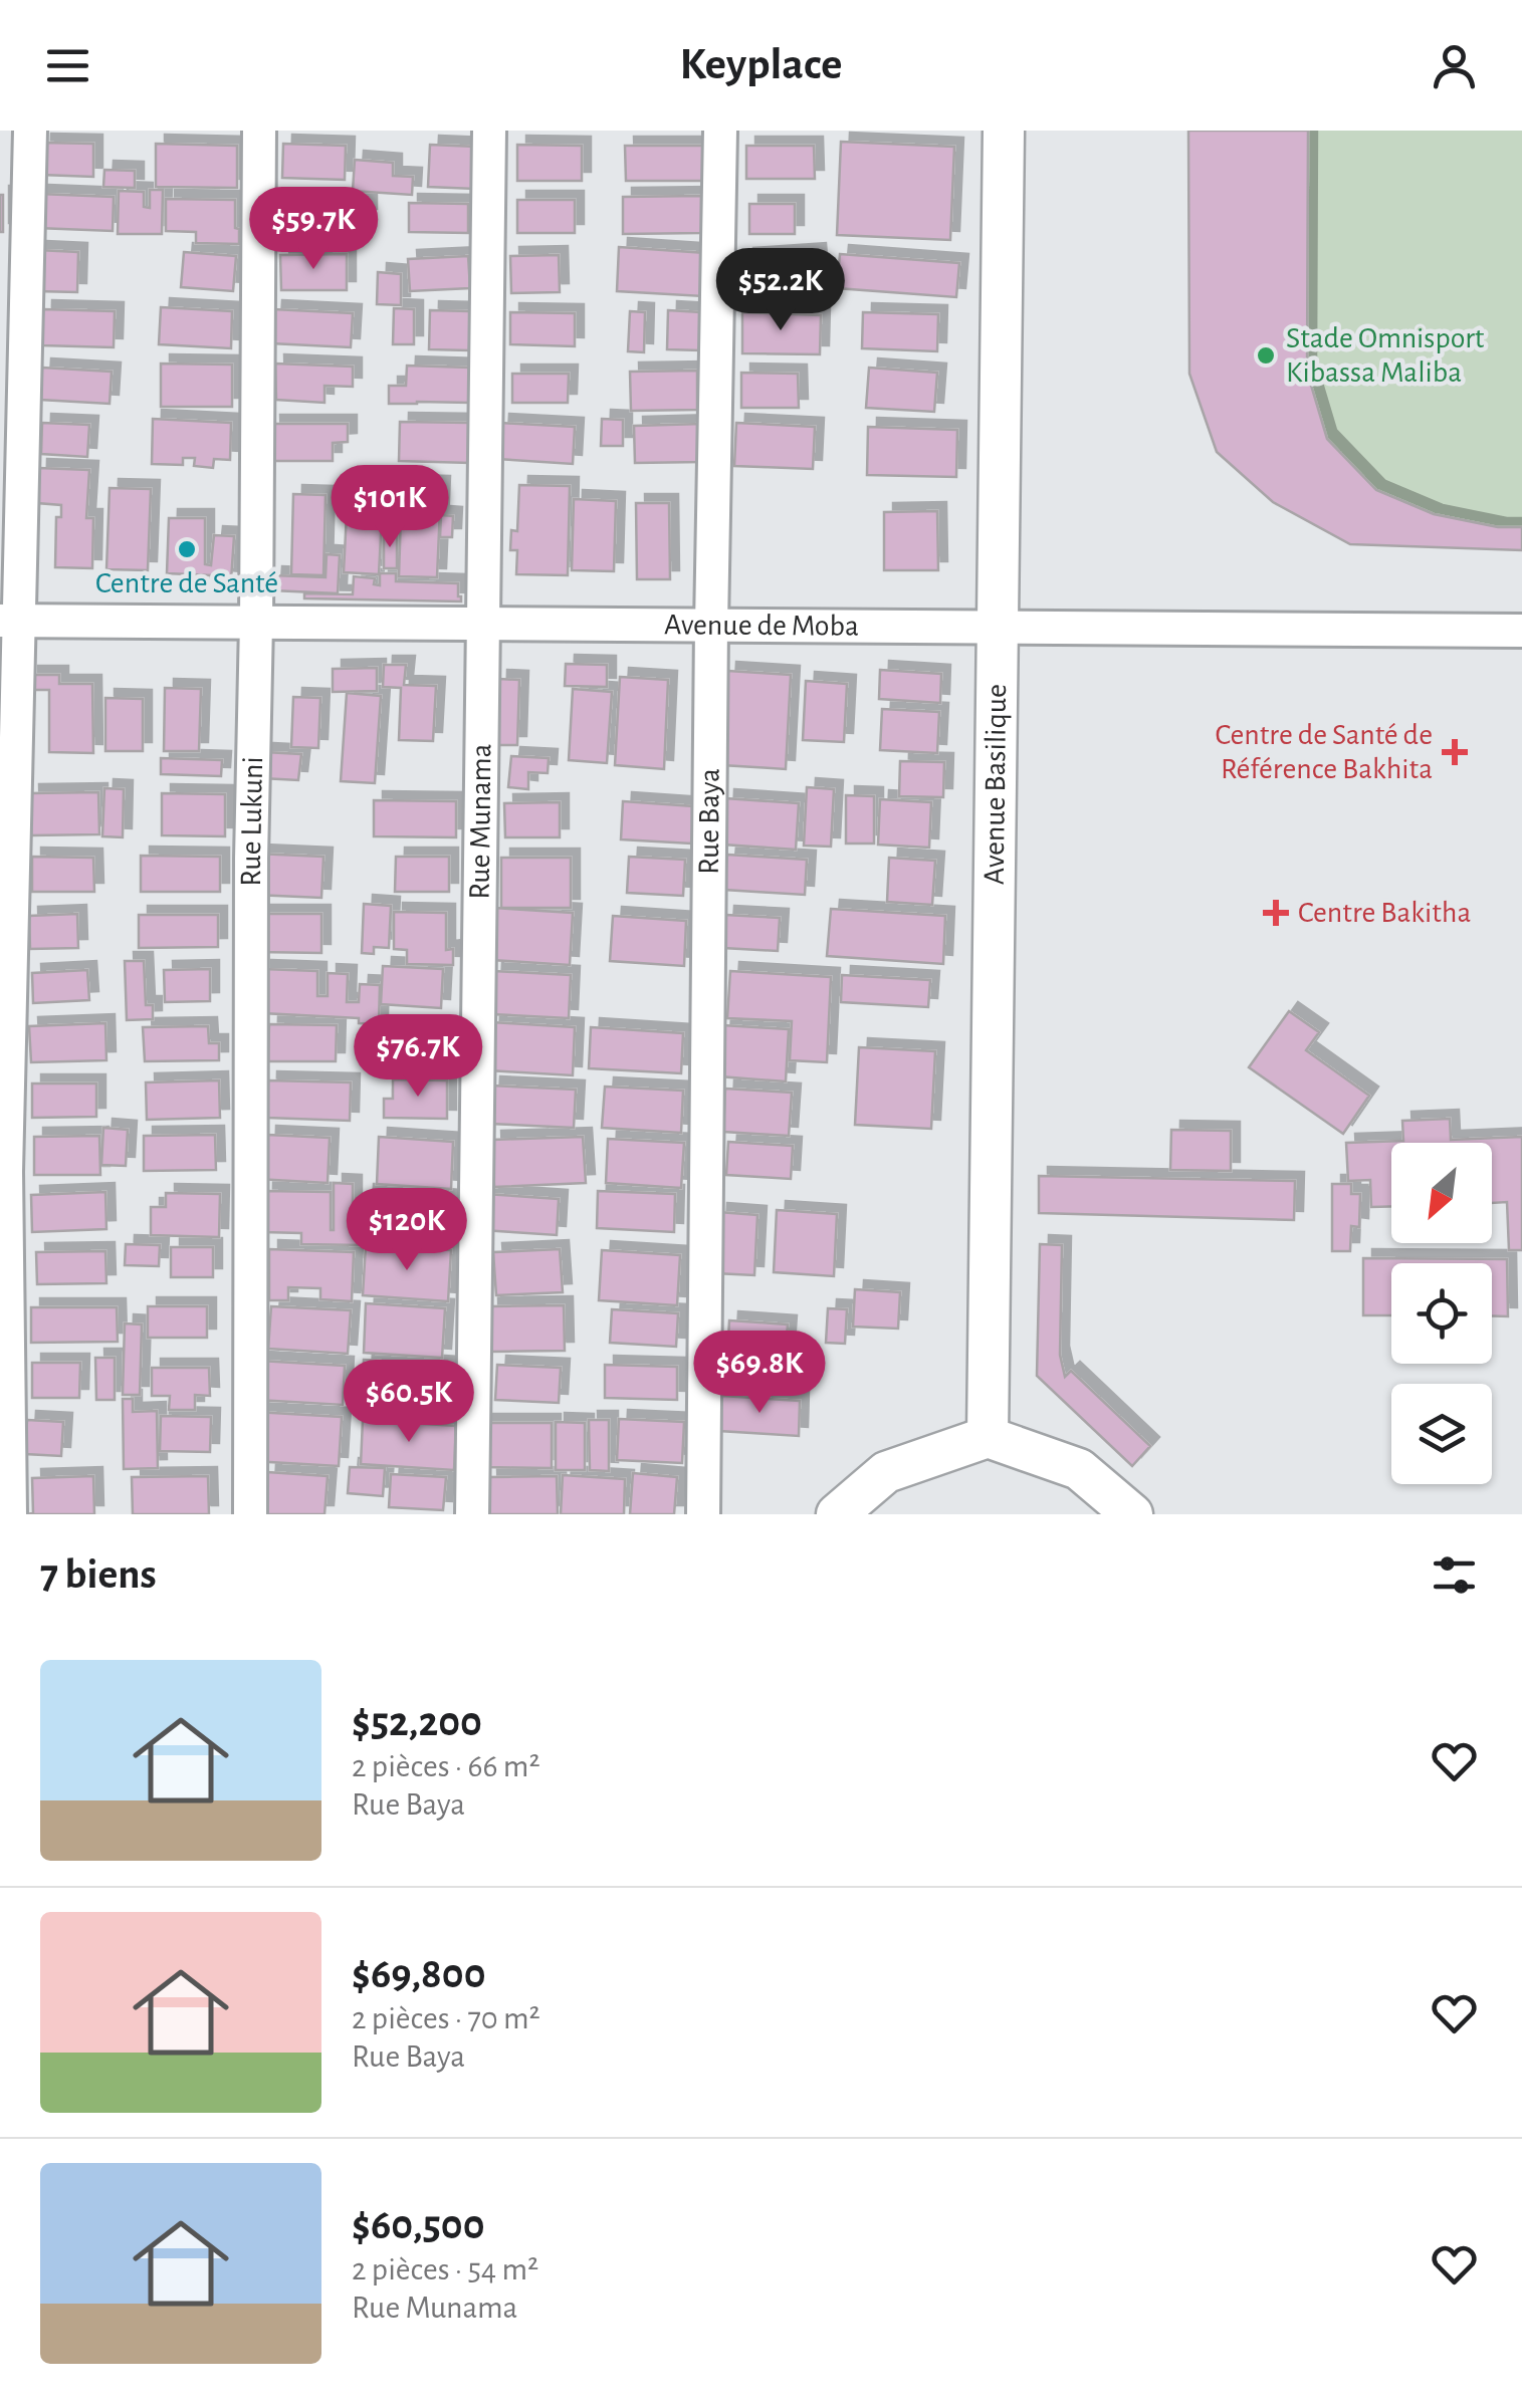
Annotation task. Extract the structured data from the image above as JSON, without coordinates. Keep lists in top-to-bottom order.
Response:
{
  "streets": {
    "street": [
      "Avenue de Moba",
      "Avenue Basilique",
      "Rue Lukuni",
      "Rue Munama",
      "Rue Baya"
    ]
  },
  "crossings": [
    ["Avenue de Moba", "Avenue Basilique"],
    ["Avenue de Moba", "Rue Lukuni"],
    ["Avenue de Moba", "Rue Munama"],
    ["Avenue de Moba", "Rue Baya"]
  ],
  "places": {
    "other": ["Stade Omnisport Kibassa Maliba", "Centre de Santé"],
    "health": ["Centre de Santé de Référence Bakhita", "Centre Bakitha"]
  },
  "north": "bottom left",
  "page": {
    "header": "Keyplace",
    "price": [
      "$59.7K",
      "$52.2K",
      "$101K",
      "$76.7K",
      "$120K",
      "$69.8K",
      "$60.5K"
    ],
    "heading": "7 biens",
    "list": [
      {
        "name": "$52,200",
        "note": "2 pièces · 66 m² · Rue Baya"
      },
      {
        "name": "$69,800",
        "note": "2 pièces · 70 m² · Rue Baya"
      },
      {
        "name": "$60,500",
        "note": "2 pièces · 54 m² · Rue Munama"
      }
    ]
  }
}
